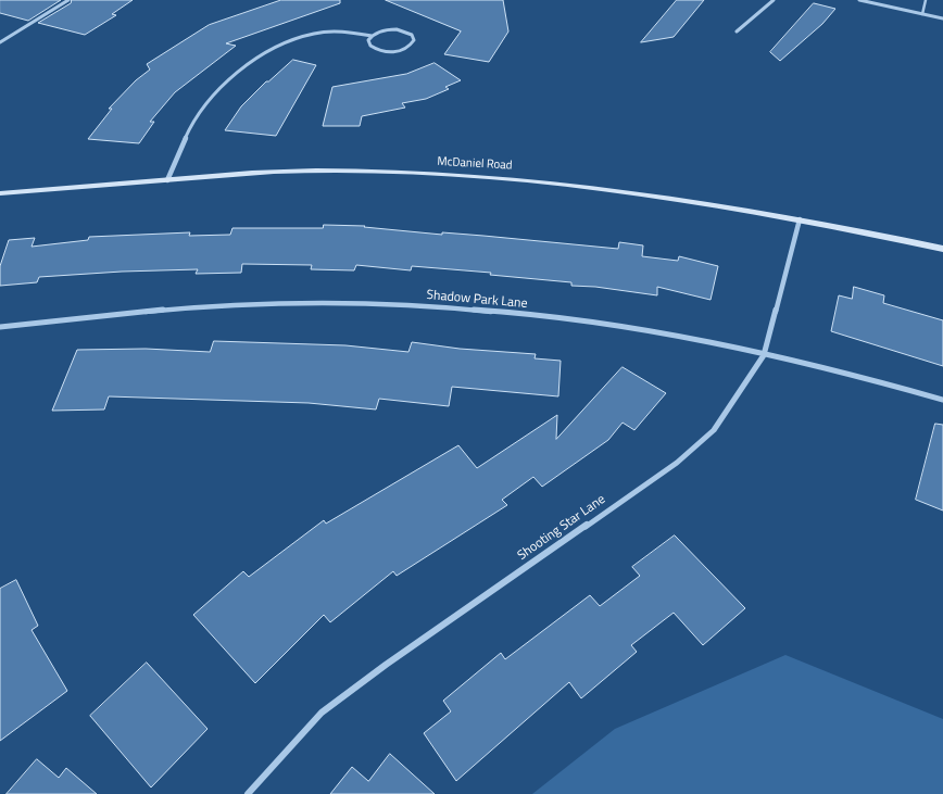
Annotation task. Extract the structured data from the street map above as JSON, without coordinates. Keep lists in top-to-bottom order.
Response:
{
  "streets": {
    "main road": ["McDaniel Road"],
    "street": ["Shadow Park Lane", "Shooting Star Lane"]
  },
  "crossings": [
    ["McDaniel Road", "Shooting Star Lane"],
    ["Shadow Park Lane", "Shooting Star Lane"]
  ]
}
